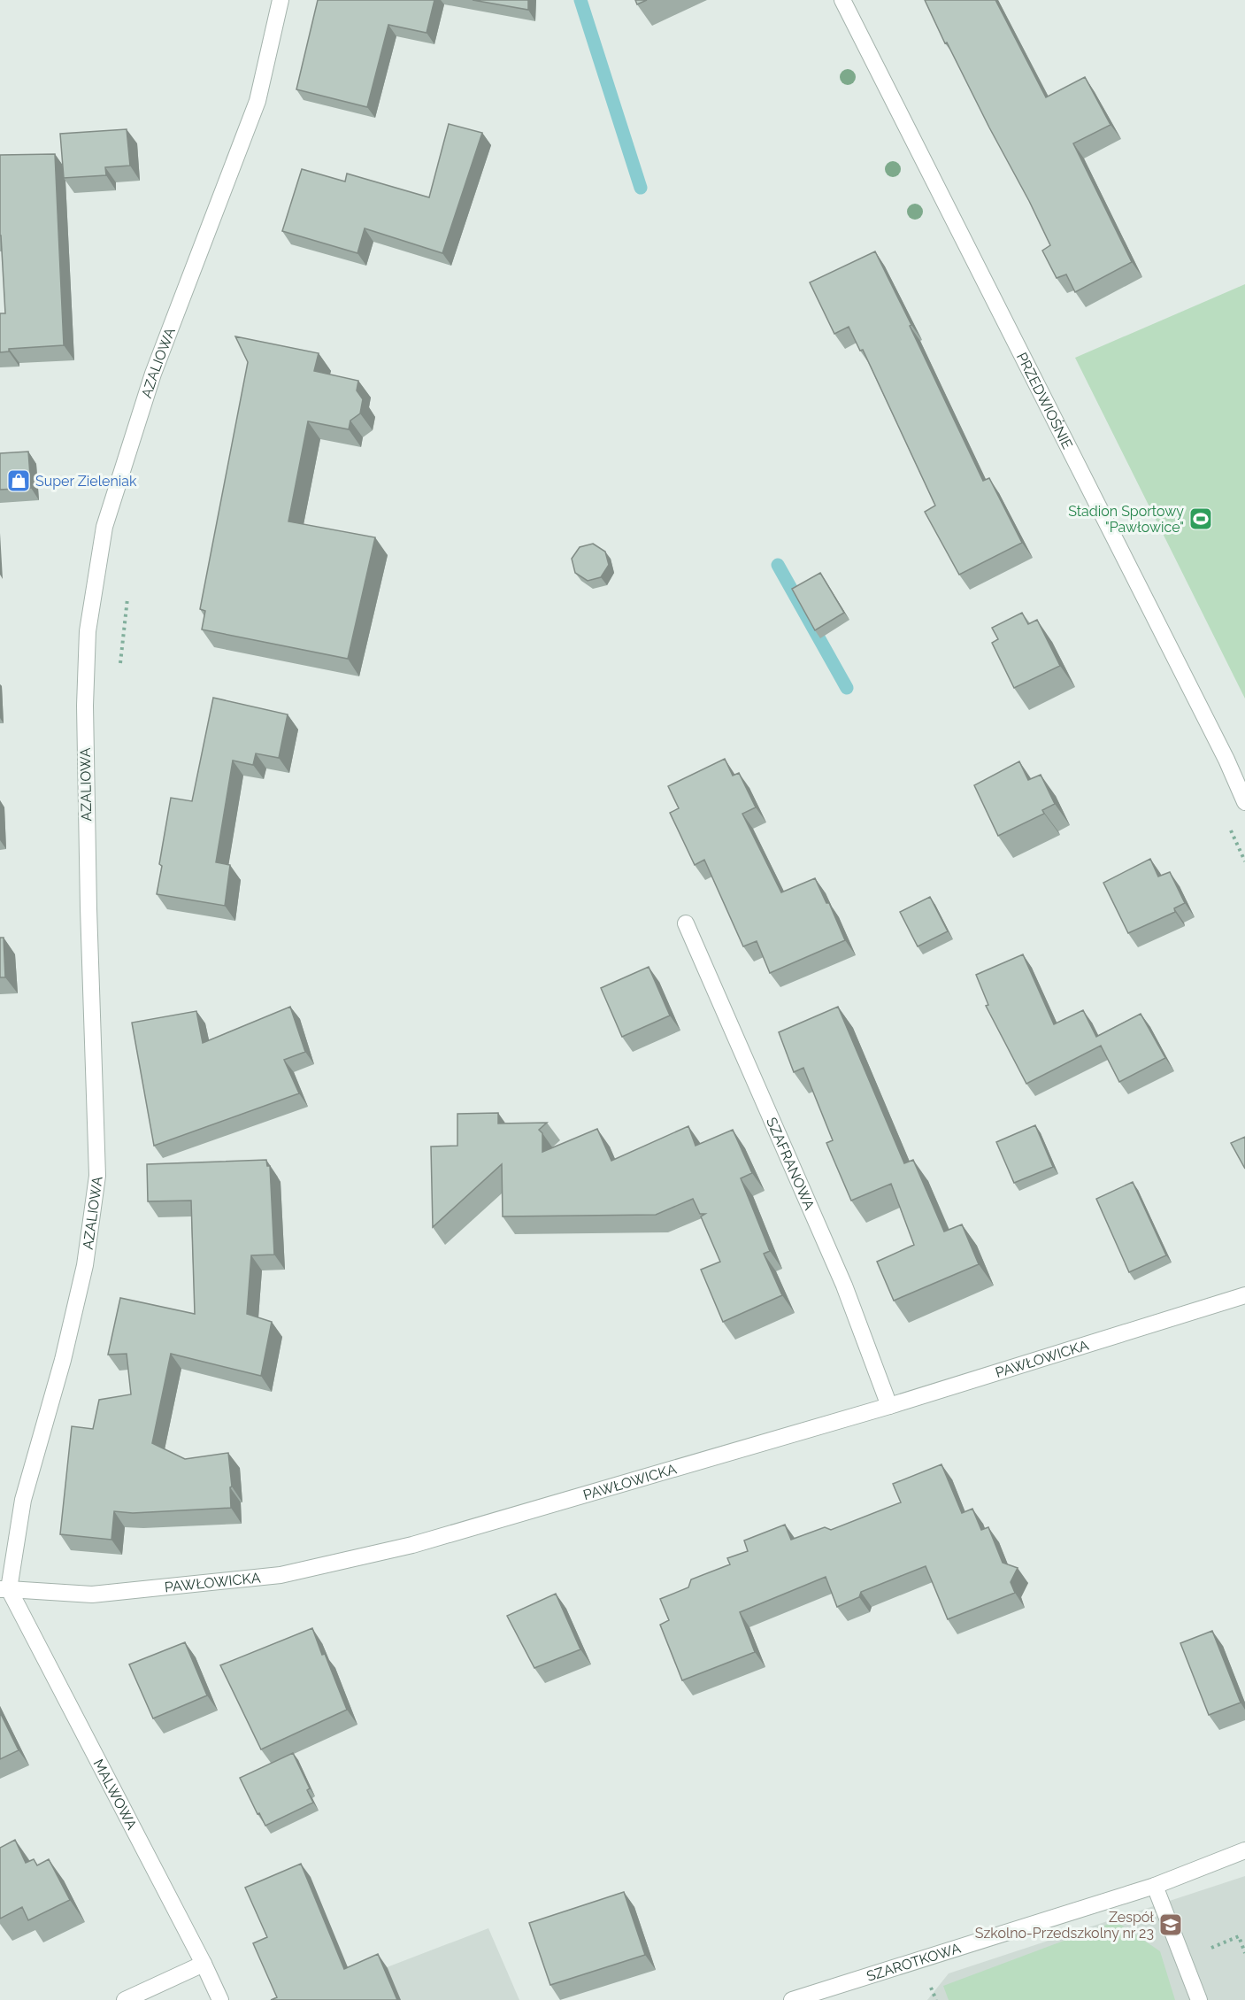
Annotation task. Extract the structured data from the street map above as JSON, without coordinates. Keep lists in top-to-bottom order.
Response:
{
  "streets": {
    "street": [
      "AZALIOWA",
      "PRZEDWIOŚNIE",
      "SZAFRANOWA",
      "PAWŁOWICKA",
      "MALWOWA",
      "SZAROTKOWA"
    ]
  },
  "crossings": [
    ["AZALIOWA", "PAWŁOWICKA"],
    ["AZALIOWA", "MALWOWA"],
    ["SZAFRANOWA", "PAWŁOWICKA"],
    ["PAWŁOWICKA", "MALWOWA"]
  ],
  "places": {
    "shop": ["Super Zieleniak"],
    "sports": ["Stadion Sportowy \"Pawłowice\""],
    "school or university": ["Zespół Szkolno-Przedszkolny nr 23"]
  }
}
